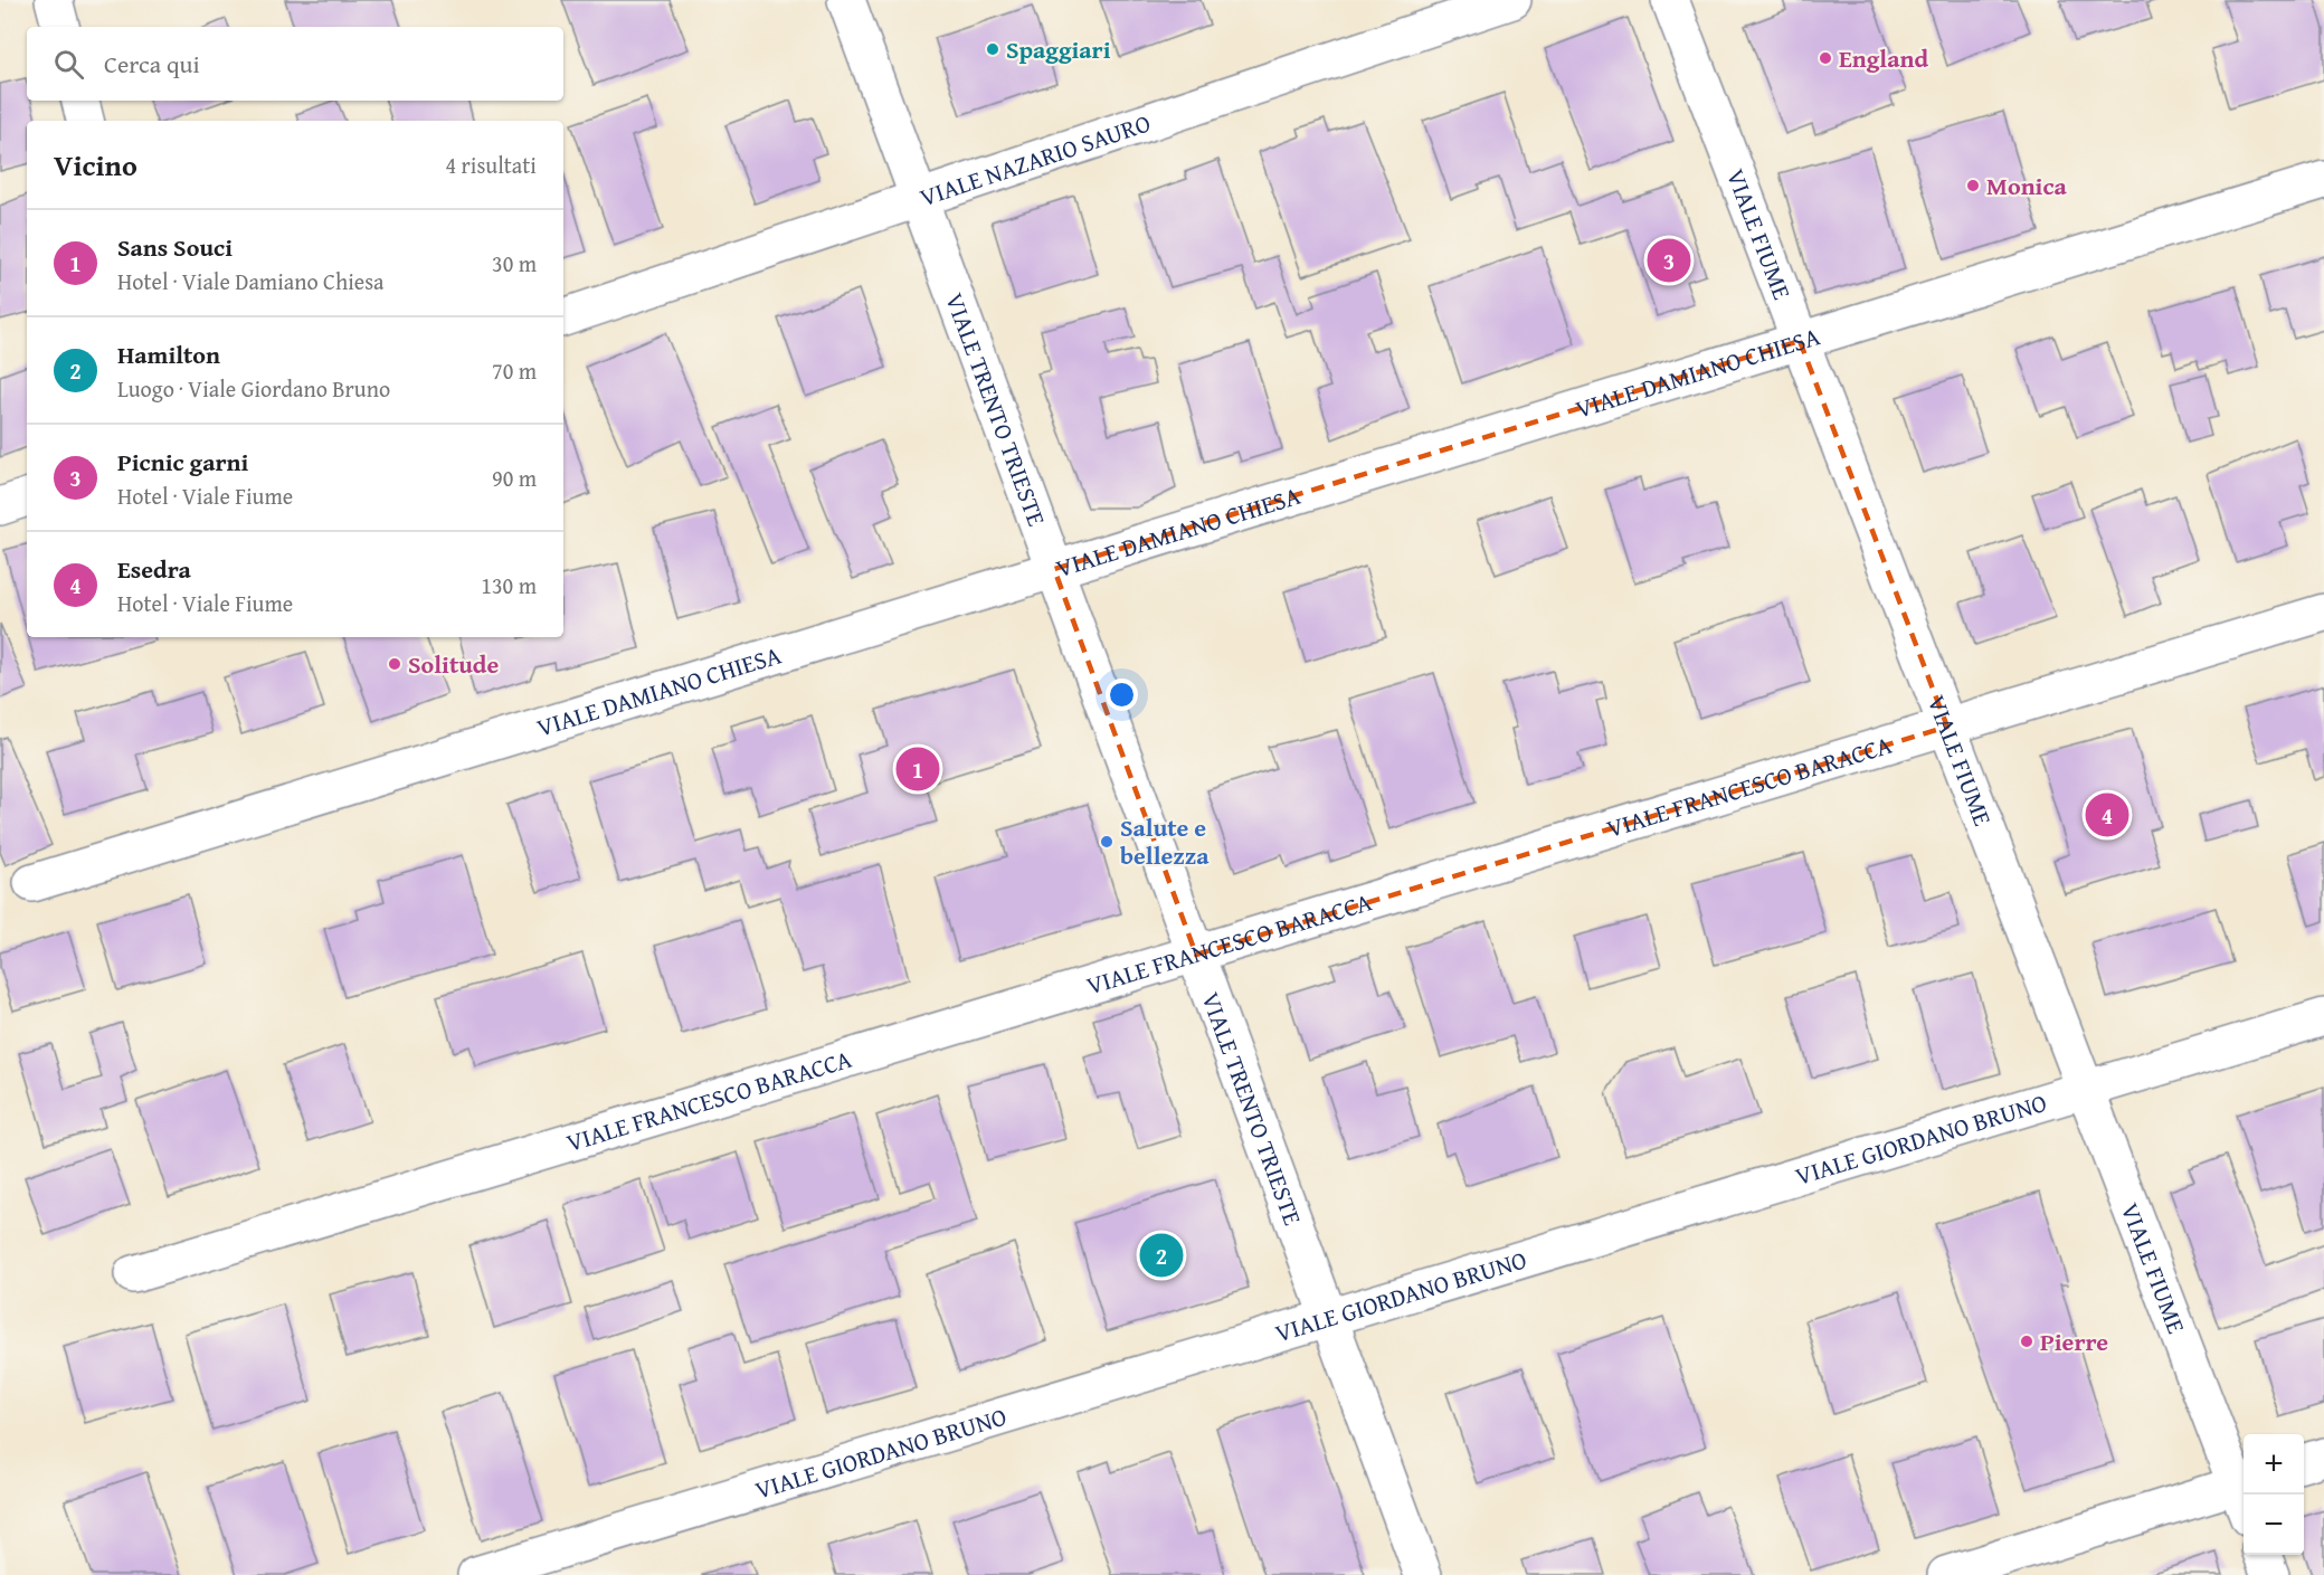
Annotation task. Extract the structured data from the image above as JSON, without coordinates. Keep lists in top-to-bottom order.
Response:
{
  "streets": {
    "street": [
      "VIALE NAZARIO SAURO",
      "VIALE FIUME",
      "VIALE DAMIANO CHIESA",
      "VIALE TRENTO TRIESTE",
      "VIALE FRANCESCO BARACCA",
      "VIALE GIORDANO BRUNO"
    ]
  },
  "crossings": [
    ["VIALE NAZARIO SAURO", "VIALE TRENTO TRIESTE"],
    ["VIALE FIUME", "VIALE DAMIANO CHIESA"],
    ["VIALE FIUME", "VIALE FRANCESCO BARACCA"],
    ["VIALE FIUME", "VIALE GIORDANO BRUNO"],
    ["VIALE DAMIANO CHIESA", "VIALE TRENTO TRIESTE"],
    ["VIALE TRENTO TRIESTE", "VIALE FRANCESCO BARACCA"],
    ["VIALE TRENTO TRIESTE", "VIALE GIORDANO BRUNO"]
  ],
  "places": [
    "Spaggiari",
    "England",
    "Monica",
    "Solitude",
    "Salute e bellezza",
    "Pierre"
  ],
  "page": {
    "search": "Cerca qui",
    "heading": ["Vicino", "4 risultati"],
    "list": [
      {
        "mark": "1",
        "name": "Sans Souci",
        "note": "Hotel · Viale Damiano Chiesa",
        "value": "30 m"
      },
      {
        "mark": "2",
        "name": "Hamilton",
        "note": "Luogo · Viale Giordano Bruno",
        "value": "70 m"
      },
      {
        "mark": "3",
        "name": "Picnic garni",
        "note": "Hotel · Viale Fiume",
        "value": "90 m"
      },
      {
        "mark": "4",
        "name": "Esedra",
        "note": "Hotel · Viale Fiume",
        "value": "130 m"
      }
    ],
    "pins": [
      "3",
      "1",
      "4",
      "2"
    ],
    "map_buttons": ["+", "−"]
  }
}
